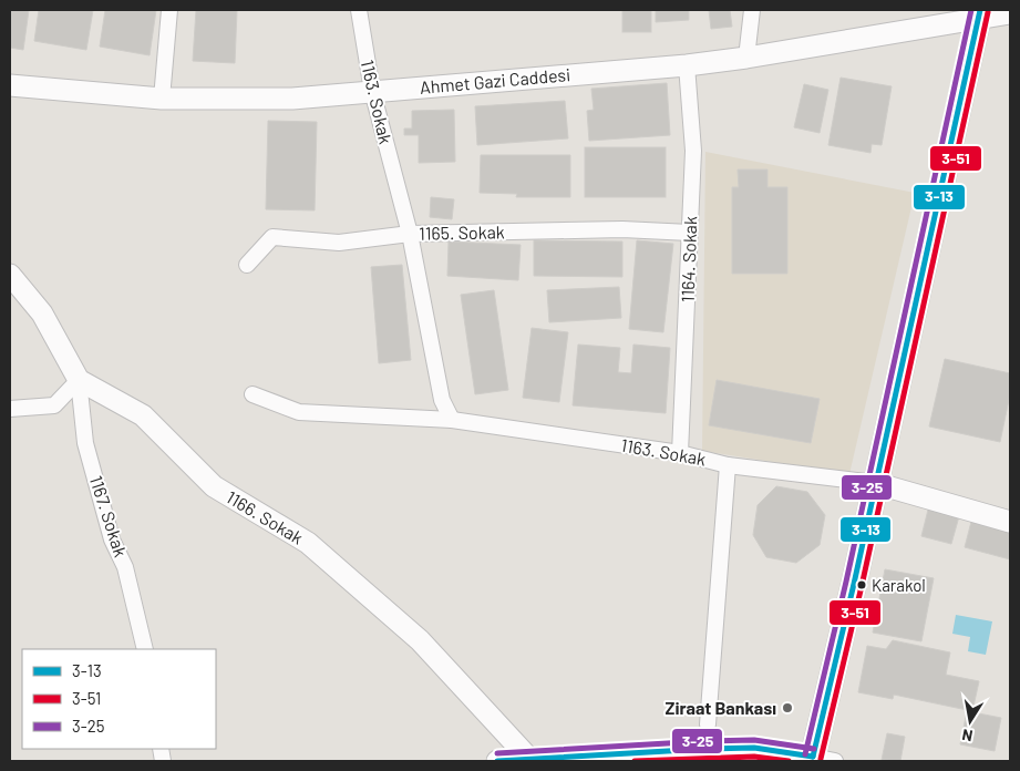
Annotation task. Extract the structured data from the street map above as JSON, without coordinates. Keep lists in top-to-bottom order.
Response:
{
  "streets": {
    "street": [
      "Ahmet Gazi Caddesi",
      "1163. Sokak",
      "1165. Sokak",
      "1164. Sokak",
      "1167. Sokak",
      "1166. Sokak"
    ]
  },
  "crossings": [
    ["Ahmet Gazi Caddesi", "1163. Sokak"],
    ["Ahmet Gazi Caddesi", "1164. Sokak"],
    ["1163. Sokak", "1165. Sokak"],
    ["1163. Sokak", "1164. Sokak"],
    ["1165. Sokak", "1164. Sokak"],
    ["1167. Sokak", "1166. Sokak"]
  ],
  "places": ["Karakol", "Ziraat Bankası"],
  "lines": ["transit line 3-13", "transit line 3-25", "transit line 3-51"],
  "legend": ["3-13", "3-51", "3-25"],
  "north": "bottom"
}
